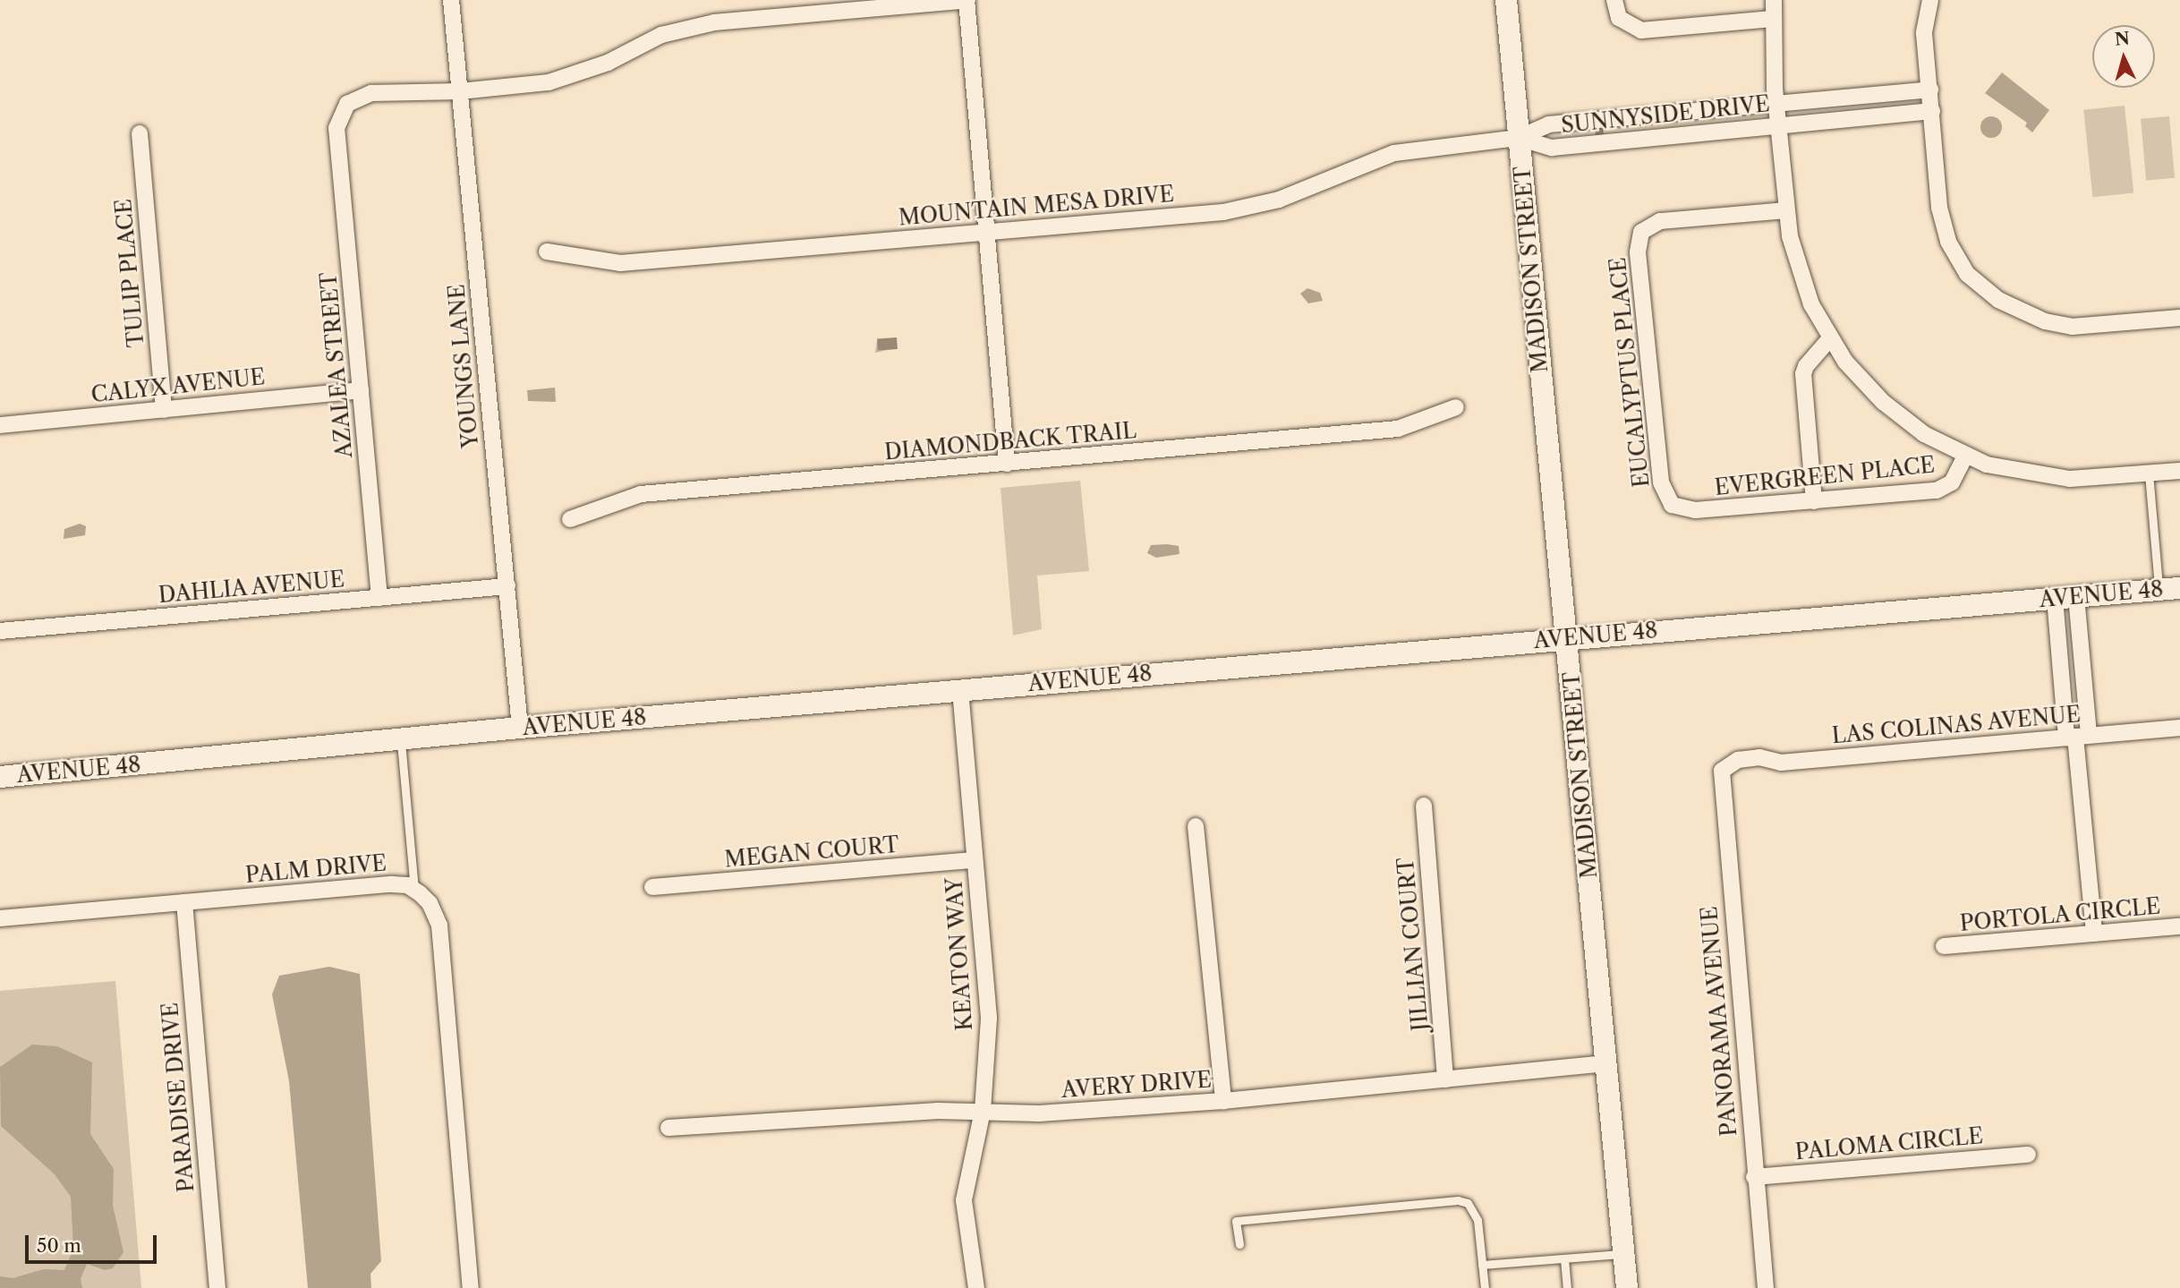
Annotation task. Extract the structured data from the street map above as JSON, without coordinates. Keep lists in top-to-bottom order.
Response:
{
  "streets": {
    "main road": ["MADISON STREET", "AVENUE 48"],
    "street": [
      "SUNNYSIDE DRIVE",
      "MOUNTAIN MESA DRIVE",
      "TULIP PLACE",
      "AZALEA STREET",
      "YOUNGS LANE",
      "EUCALYPTUS PLACE",
      "CALYX AVENUE",
      "DIAMONDBACK TRAIL",
      "EVERGREEN PLACE",
      "DAHLIA AVENUE",
      "LAS COLINAS AVENUE",
      "MEGAN COURT",
      "PALM DRIVE",
      "PORTOLA CIRCLE",
      "JILLIAN COURT",
      "KEATON WAY",
      "PANORAMA AVENUE",
      "AVERY DRIVE",
      "PARADISE DRIVE",
      "PALOMA CIRCLE"
    ]
  },
  "crossings": [
    ["SUNNYSIDE DRIVE", "MOUNTAIN MESA DRIVE"],
    ["SUNNYSIDE DRIVE", "MADISON STREET"],
    ["MOUNTAIN MESA DRIVE", "MADISON STREET"],
    ["MADISON STREET", "AVENUE 48"],
    ["MADISON STREET", "AVERY DRIVE"],
    ["TULIP PLACE", "CALYX AVENUE"],
    ["AZALEA STREET", "YOUNGS LANE"],
    ["AZALEA STREET", "CALYX AVENUE"],
    ["AZALEA STREET", "DAHLIA AVENUE"],
    ["YOUNGS LANE", "DAHLIA AVENUE"],
    ["YOUNGS LANE", "AVENUE 48"],
    ["EUCALYPTUS PLACE", "EVERGREEN PLACE"],
    ["AVENUE 48", "KEATON WAY"],
    ["LAS COLINAS AVENUE", "PANORAMA AVENUE"],
    ["MEGAN COURT", "KEATON WAY"],
    ["PALM DRIVE", "PARADISE DRIVE"],
    ["JILLIAN COURT", "AVERY DRIVE"],
    ["KEATON WAY", "AVERY DRIVE"],
    ["PANORAMA AVENUE", "PALOMA CIRCLE"]
  ],
  "scale_bar": "50 m",
  "north": "top"
}
